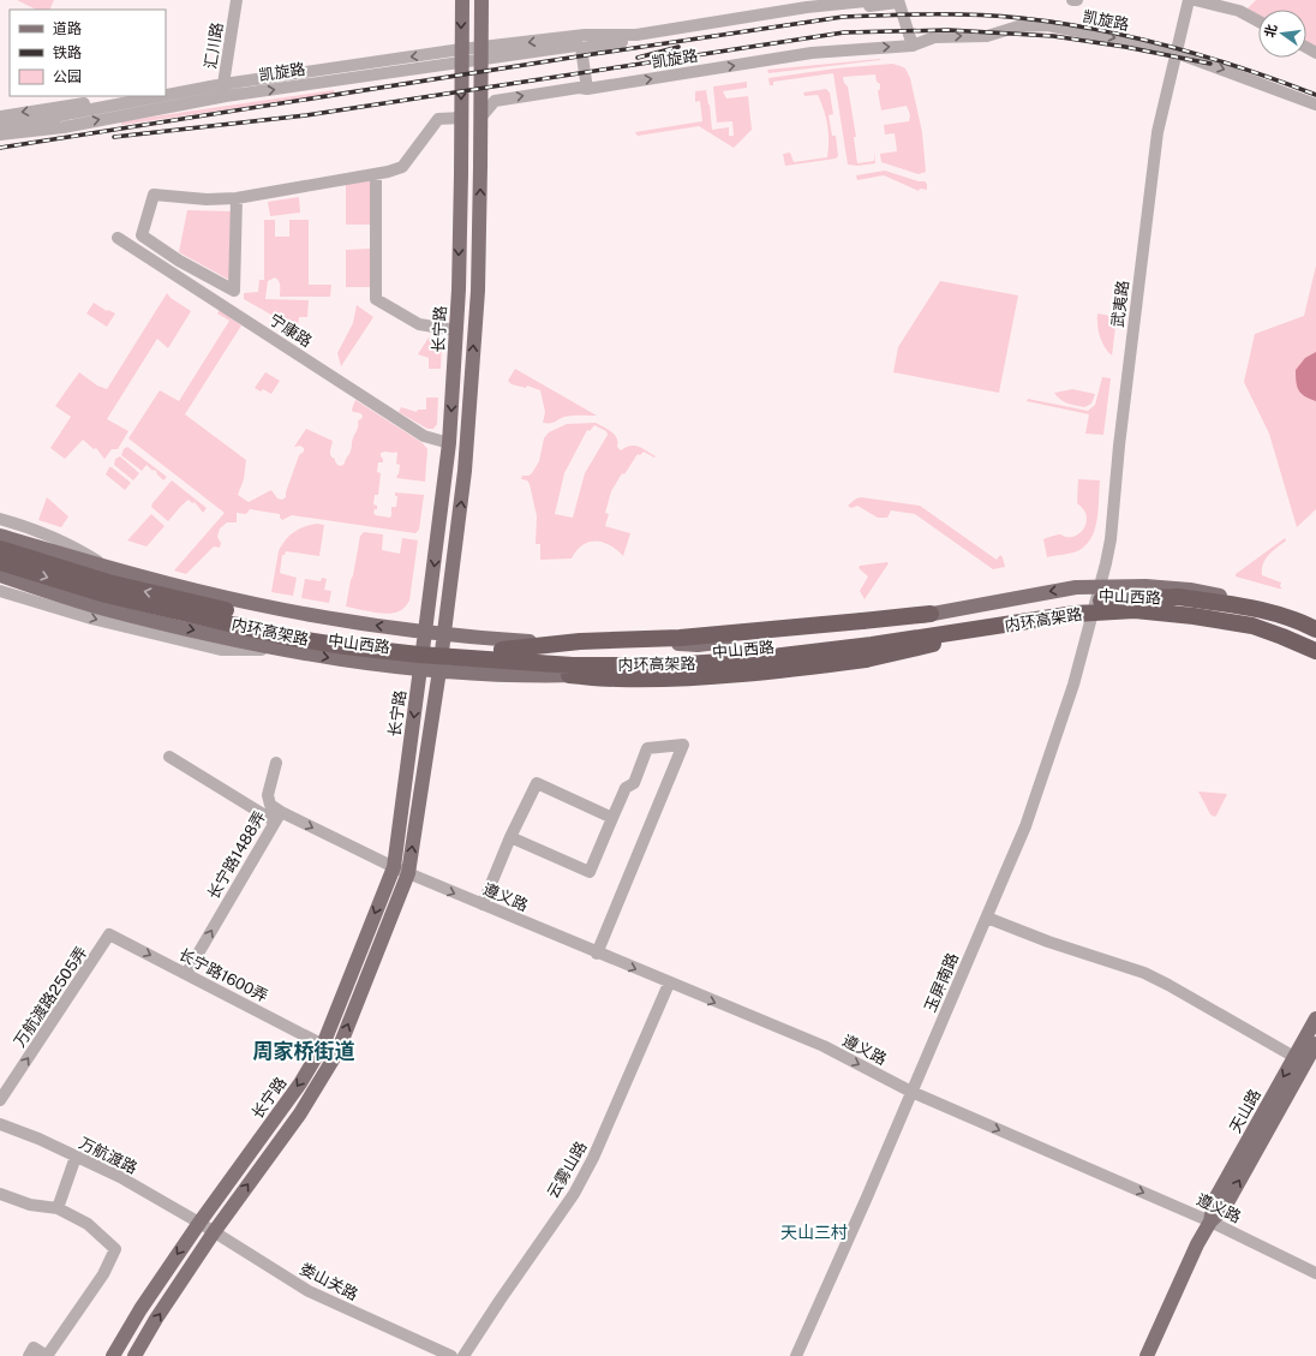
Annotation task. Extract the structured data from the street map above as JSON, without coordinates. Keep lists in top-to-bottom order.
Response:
{
  "streets": {
    "highway": ["内环高架路"],
    "main road": ["长宁路", "中山西路", "天山路"],
    "street": [
      "凯旋路",
      "汇川路",
      "武夷路",
      "宁康路",
      "长宁路1488弄",
      "遵义路",
      "长宁路1600弄",
      "玉屏南路",
      "万航渡路2505弄",
      "万航渡路",
      "云雾山路",
      "娄山关路"
    ]
  },
  "crossings": [
    ["凯旋路", "汇川路"],
    ["凯旋路", "武夷路"],
    ["凯旋路", "长宁路"],
    ["武夷路", "中山西路"],
    ["武夷路", "玉屏南路"],
    ["长宁路", "宁康路"],
    ["长宁路", "中山西路"],
    ["长宁路", "内环高架路"],
    ["长宁路", "长宁路1488弄"],
    ["长宁路", "遵义路"],
    ["长宁路", "长宁路1600弄"],
    ["长宁路", "万航渡路"],
    ["长宁路", "娄山关路"],
    ["中山西路", "内环高架路"],
    ["中山西路", "玉屏南路"],
    ["长宁路1488弄", "遵义路"],
    ["长宁路1488弄", "长宁路1600弄"],
    ["遵义路", "玉屏南路"],
    ["遵义路", "天山路"],
    ["遵义路", "云雾山路"],
    ["长宁路1600弄", "万航渡路2505弄"],
    ["万航渡路", "娄山关路"]
  ],
  "one_way": ["遵义路", "长宁路1600弄", "万航渡路2505弄"],
  "districts": ["周家桥街道", "天山三村"],
  "legend": ["道路", "铁路", "公园"],
  "north": "left"
}
